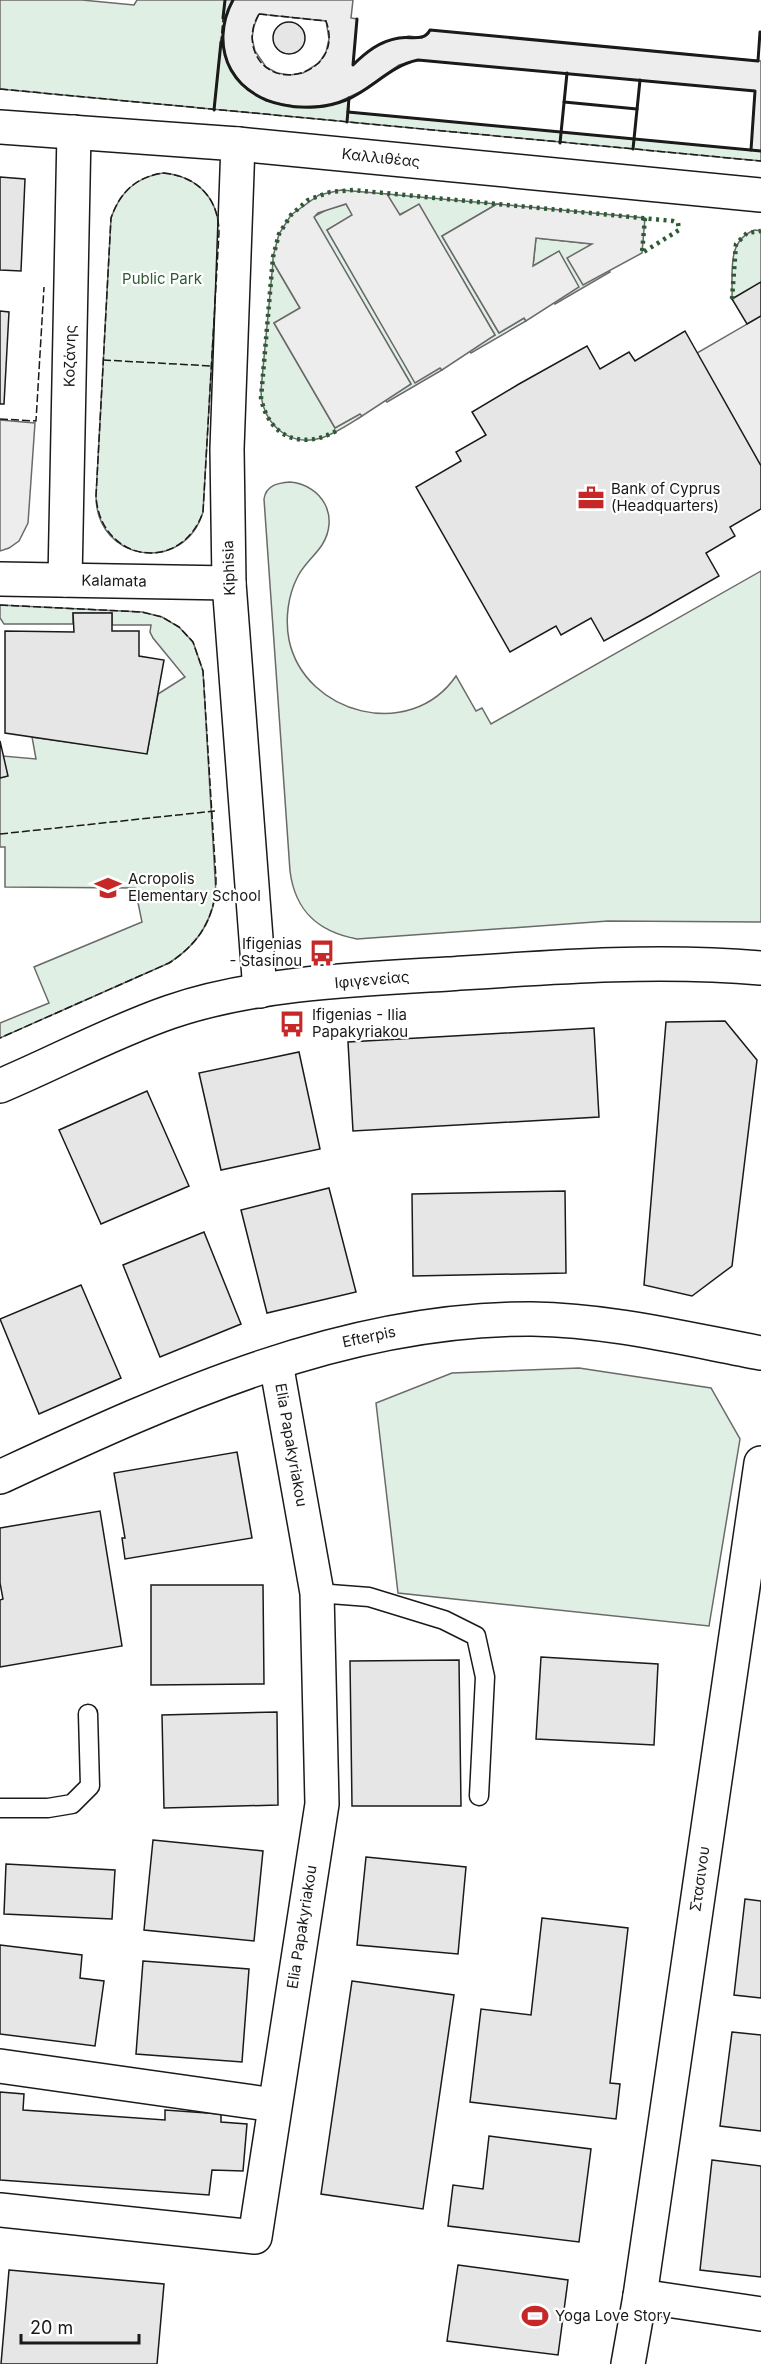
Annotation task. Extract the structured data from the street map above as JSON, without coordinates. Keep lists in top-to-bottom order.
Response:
{
  "streets": {
    "street": [
      "Καλλιθέας",
      "Κοζάνης",
      "Kiphisia",
      "Kalamata",
      "Ιφιγενείας",
      "Efterpis",
      "Elia Papakyriakou",
      "Στασινου"
    ]
  },
  "crossings": [
    ["Καλλιθέας", "Κοζάνης"],
    ["Καλλιθέας", "Kiphisia"],
    ["Κοζάνης", "Kalamata"],
    ["Kiphisia", "Kalamata"],
    ["Kiphisia", "Ιφιγενείας"],
    ["Efterpis", "Elia Papakyriakou"]
  ],
  "parks": ["Public Park"],
  "places": {
    "office": ["Bank of Cyprus (Headquarters)"],
    "school or university": ["Acropolis Elementary School"],
    "bus stop": ["Ifigenias - Stasinou", "Ifigenias - Ilia Papakyriakou"],
    "sports": ["Yoga Love Story"]
  },
  "scale_bar": "20 m"
}
